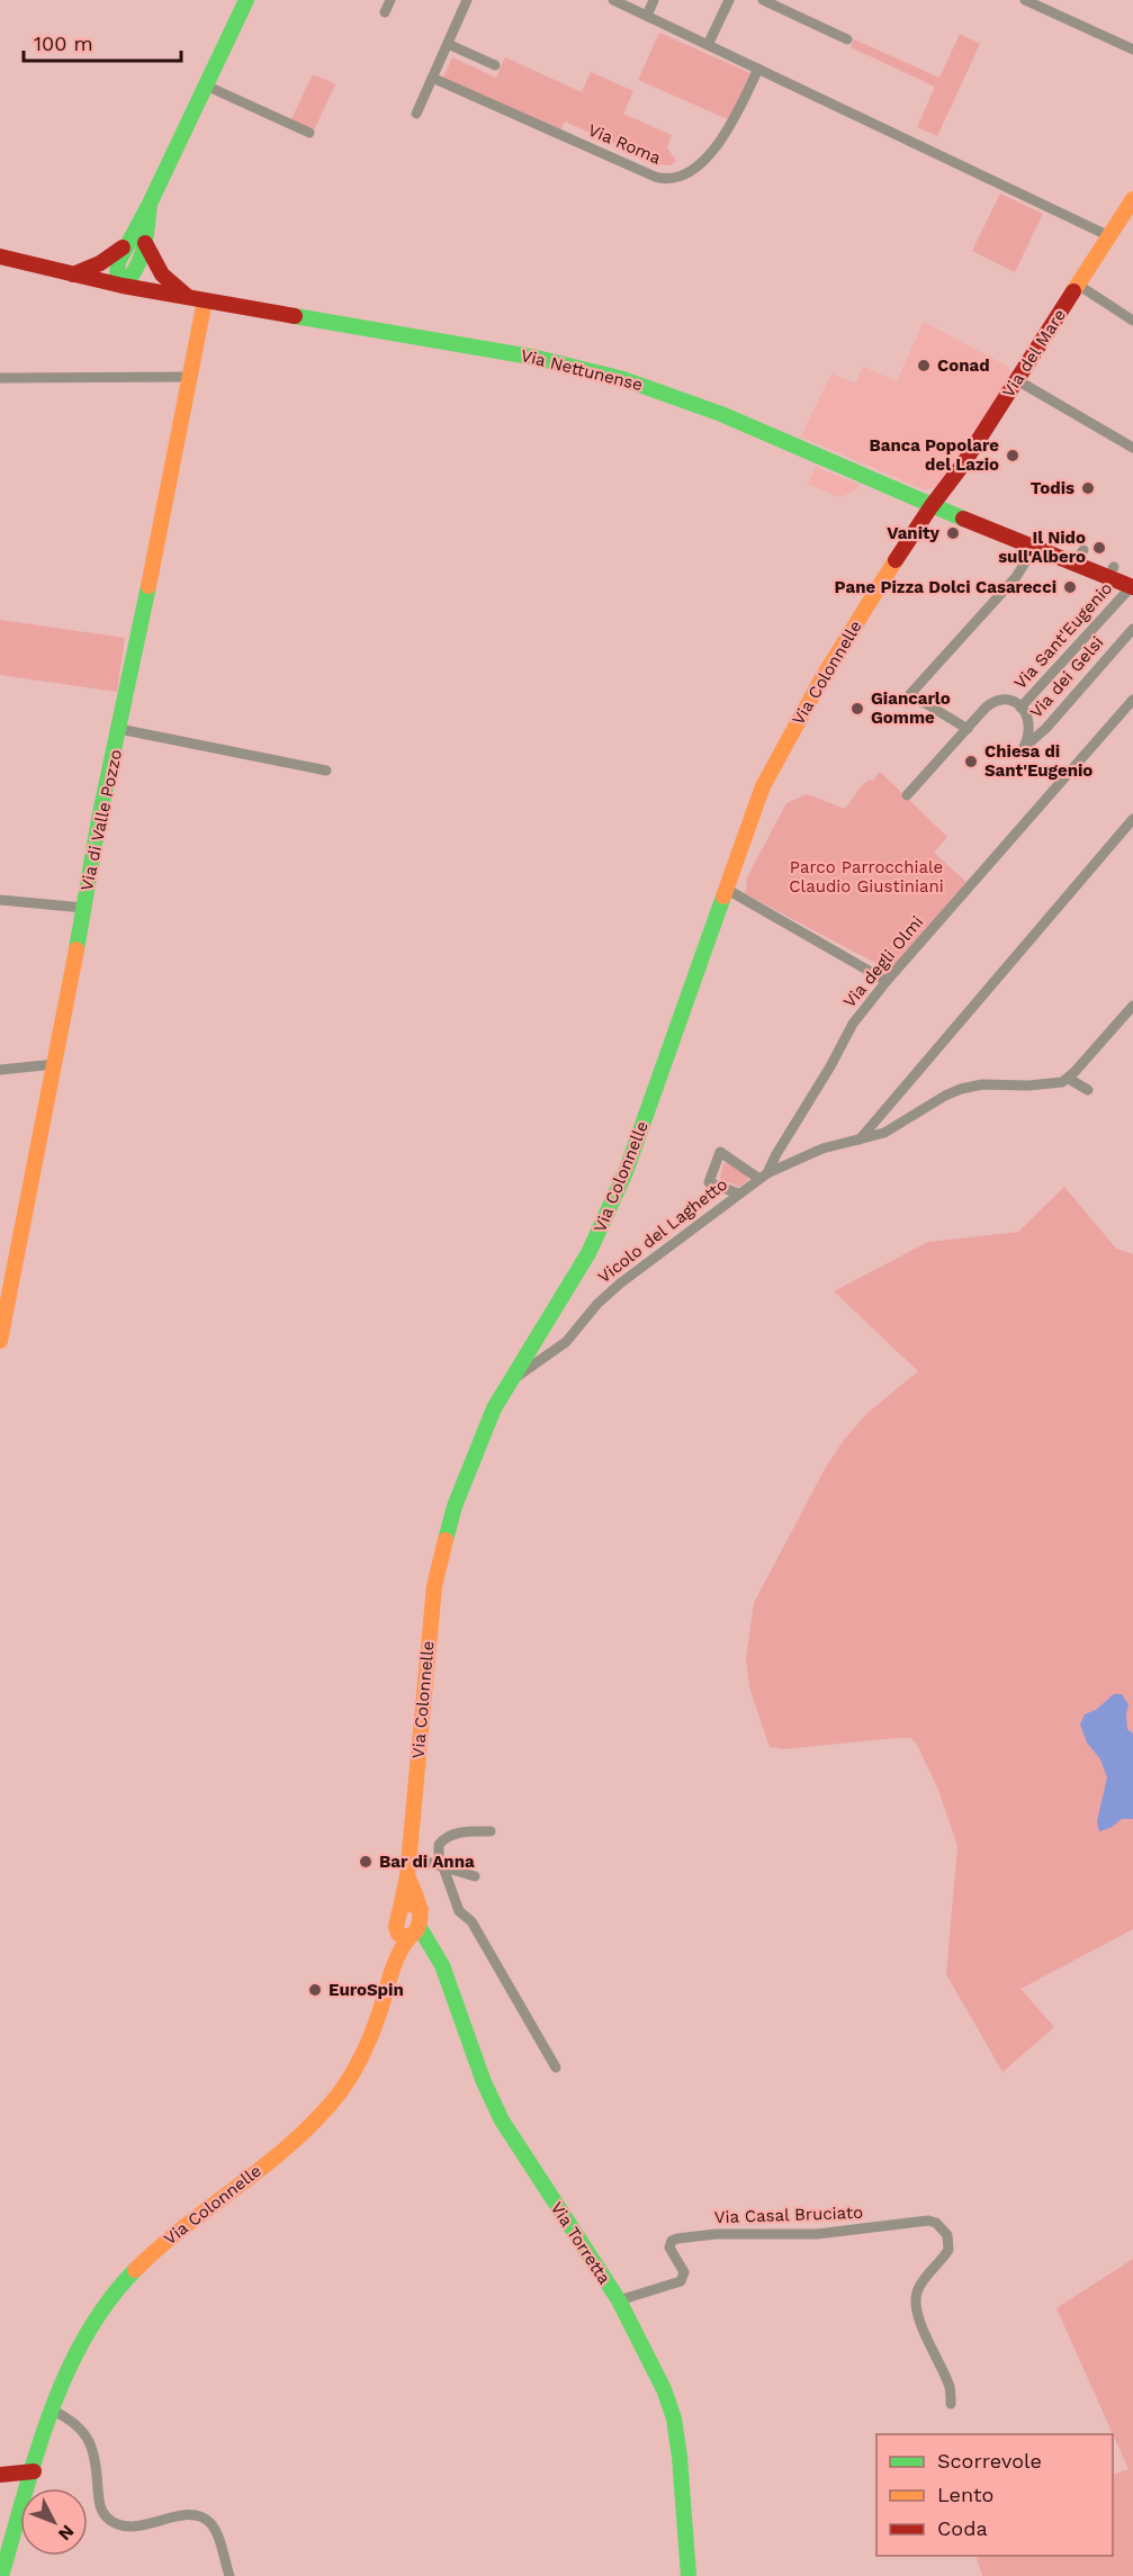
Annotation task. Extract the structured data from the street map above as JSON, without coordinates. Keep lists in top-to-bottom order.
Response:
{
  "streets": {
    "main road": [
      "Via del Mare",
      "Via Nettunense",
      "Via Colonnelle",
      "Via di Valle Pozzo",
      "Via Torretta"
    ],
    "street": [
      "Via Roma",
      "Via Sant'Eugenio",
      "Via dei Gelsi",
      "Via degli Olmi",
      "Vicolo del Laghetto",
      "Via Casal Bruciato"
    ]
  },
  "crossings": [
    ["Via del Mare", "Via Nettunense"],
    ["Via del Mare", "Via Colonnelle"],
    ["Via Nettunense", "Via Sant'Eugenio"],
    ["Via Nettunense", "Via Colonnelle"],
    ["Via Nettunense", "Via di Valle Pozzo"],
    ["Via Sant'Eugenio", "Via dei Gelsi"],
    ["Via Colonnelle", "Vicolo del Laghetto"],
    ["Via Colonnelle", "Via Torretta"],
    ["Via degli Olmi", "Vicolo del Laghetto"],
    ["Via Casal Bruciato", "Via Torretta"]
  ],
  "parks": ["Parco Parrocchiale Claudio Giustiniani"],
  "places": [
    "Conad",
    "Banca Popolare del Lazio",
    "Todis",
    "Vanity",
    "Il Nido sull'Albero",
    "Pane Pizza Dolci Casarecci",
    "Giancarlo Gomme",
    "Chiesa di Sant'Eugenio",
    "Bar di Anna",
    "EuroSpin"
  ],
  "legend": ["Scorrevole", "Lento", "Coda"],
  "scale_bar": "100 m",
  "north": "bottom right"
}
